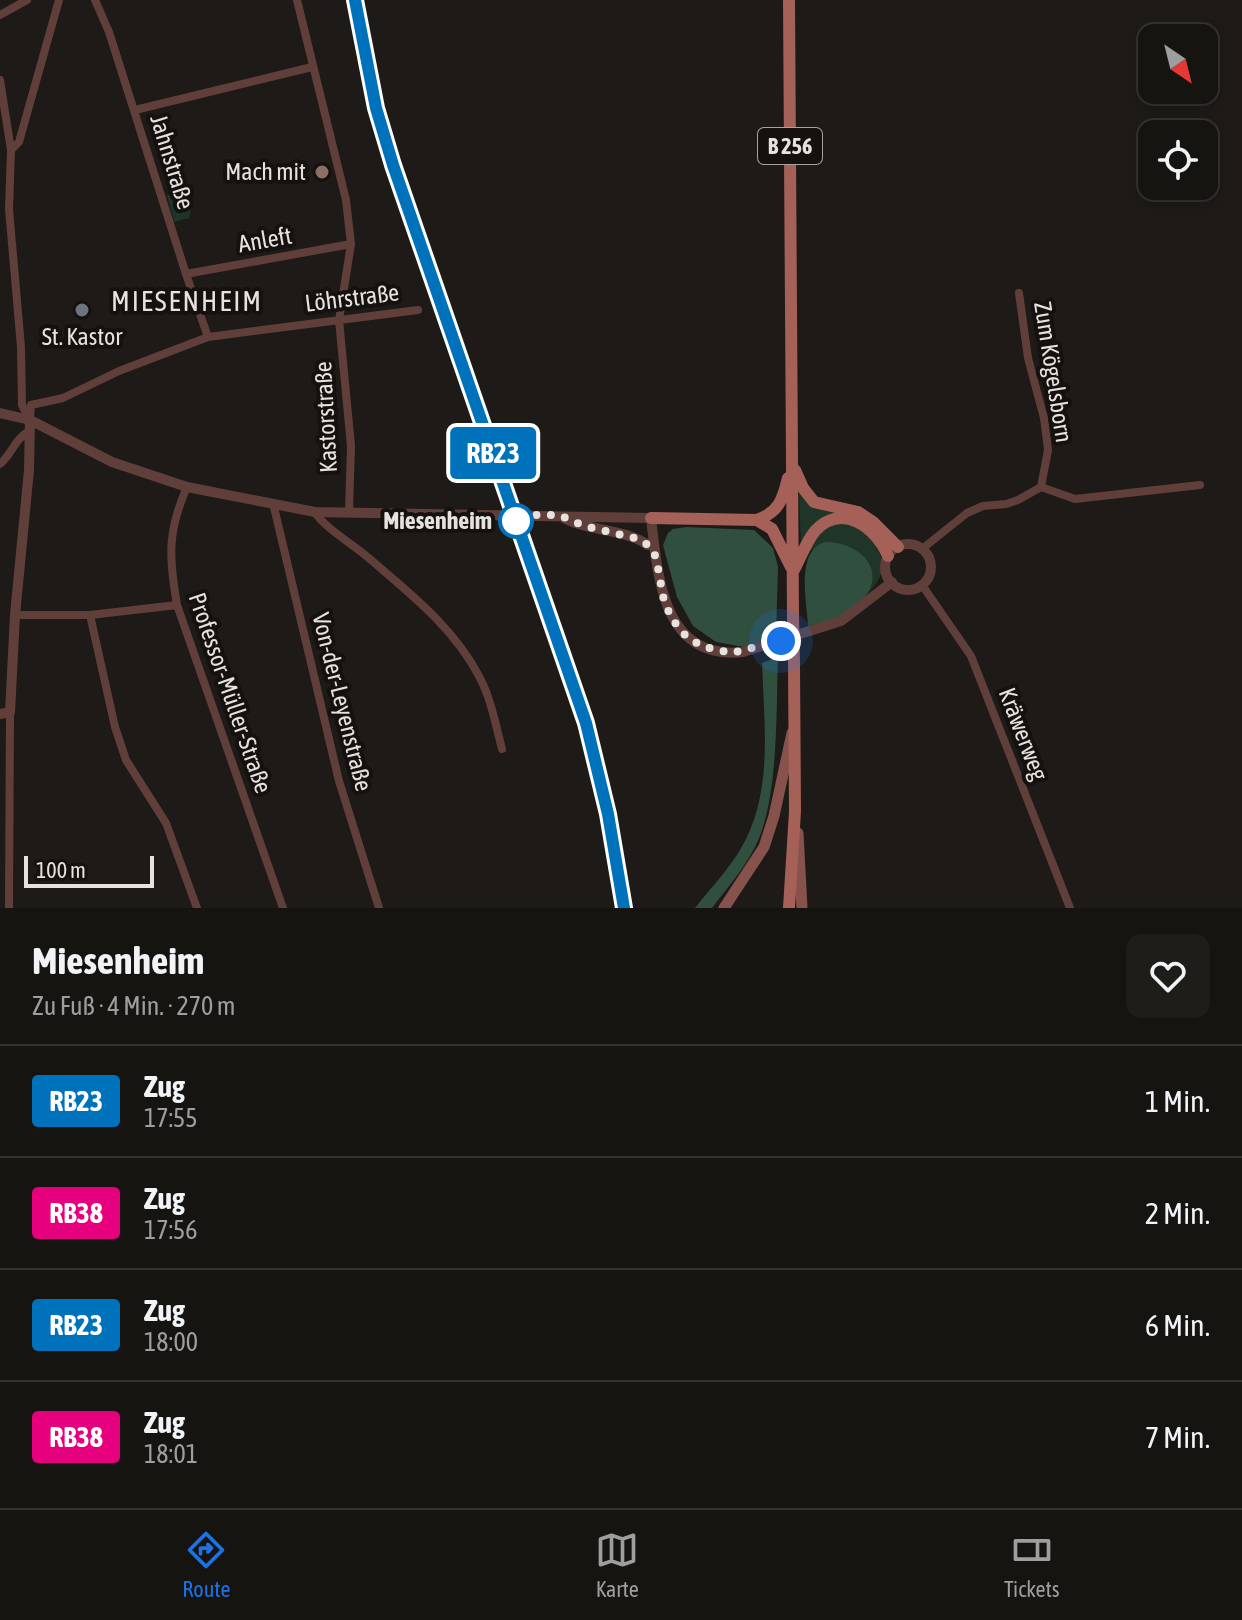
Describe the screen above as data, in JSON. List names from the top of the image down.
{
  "streets": {
    "main road": ["B 256"],
    "street": [
      "Jahnstraße",
      "Anleft",
      "Löhrstraße",
      "Zum Kögelsborn",
      "Kastorstraße",
      "Professor-Müller-Straße",
      "Von-der-Leyenstraße",
      "Kräwerweg"
    ]
  },
  "crossings": [
    ["Jahnstraße", "Anleft"],
    ["Jahnstraße", "Löhrstraße"],
    ["Anleft", "Kastorstraße"],
    ["Löhrstraße", "Kastorstraße"]
  ],
  "districts": ["MIESENHEIM"],
  "places": ["Mach mit", "St. Kastor", "Miesenheim"],
  "scale_bar": "100 m",
  "north": "bottom right",
  "page": {
    "on_map": "RB23",
    "scale": "100 m",
    "heading": ["Miesenheim", "Zu Fuß · 4 Min. · 270 m"],
    "list": [
      {
        "mark": "RB23",
        "name": "Zug",
        "note": "17:55",
        "value": "1 Min."
      },
      {
        "mark": "RB38",
        "name": "Zug",
        "note": "17:56",
        "value": "2 Min."
      },
      {
        "mark": "RB23",
        "name": "Zug",
        "note": "18:00",
        "value": "6 Min."
      },
      {
        "mark": "RB38",
        "name": "Zug",
        "note": "18:01",
        "value": "7 Min."
      }
    ],
    "tabs": ["Route", "Karte", "Tickets"]
  }
}
